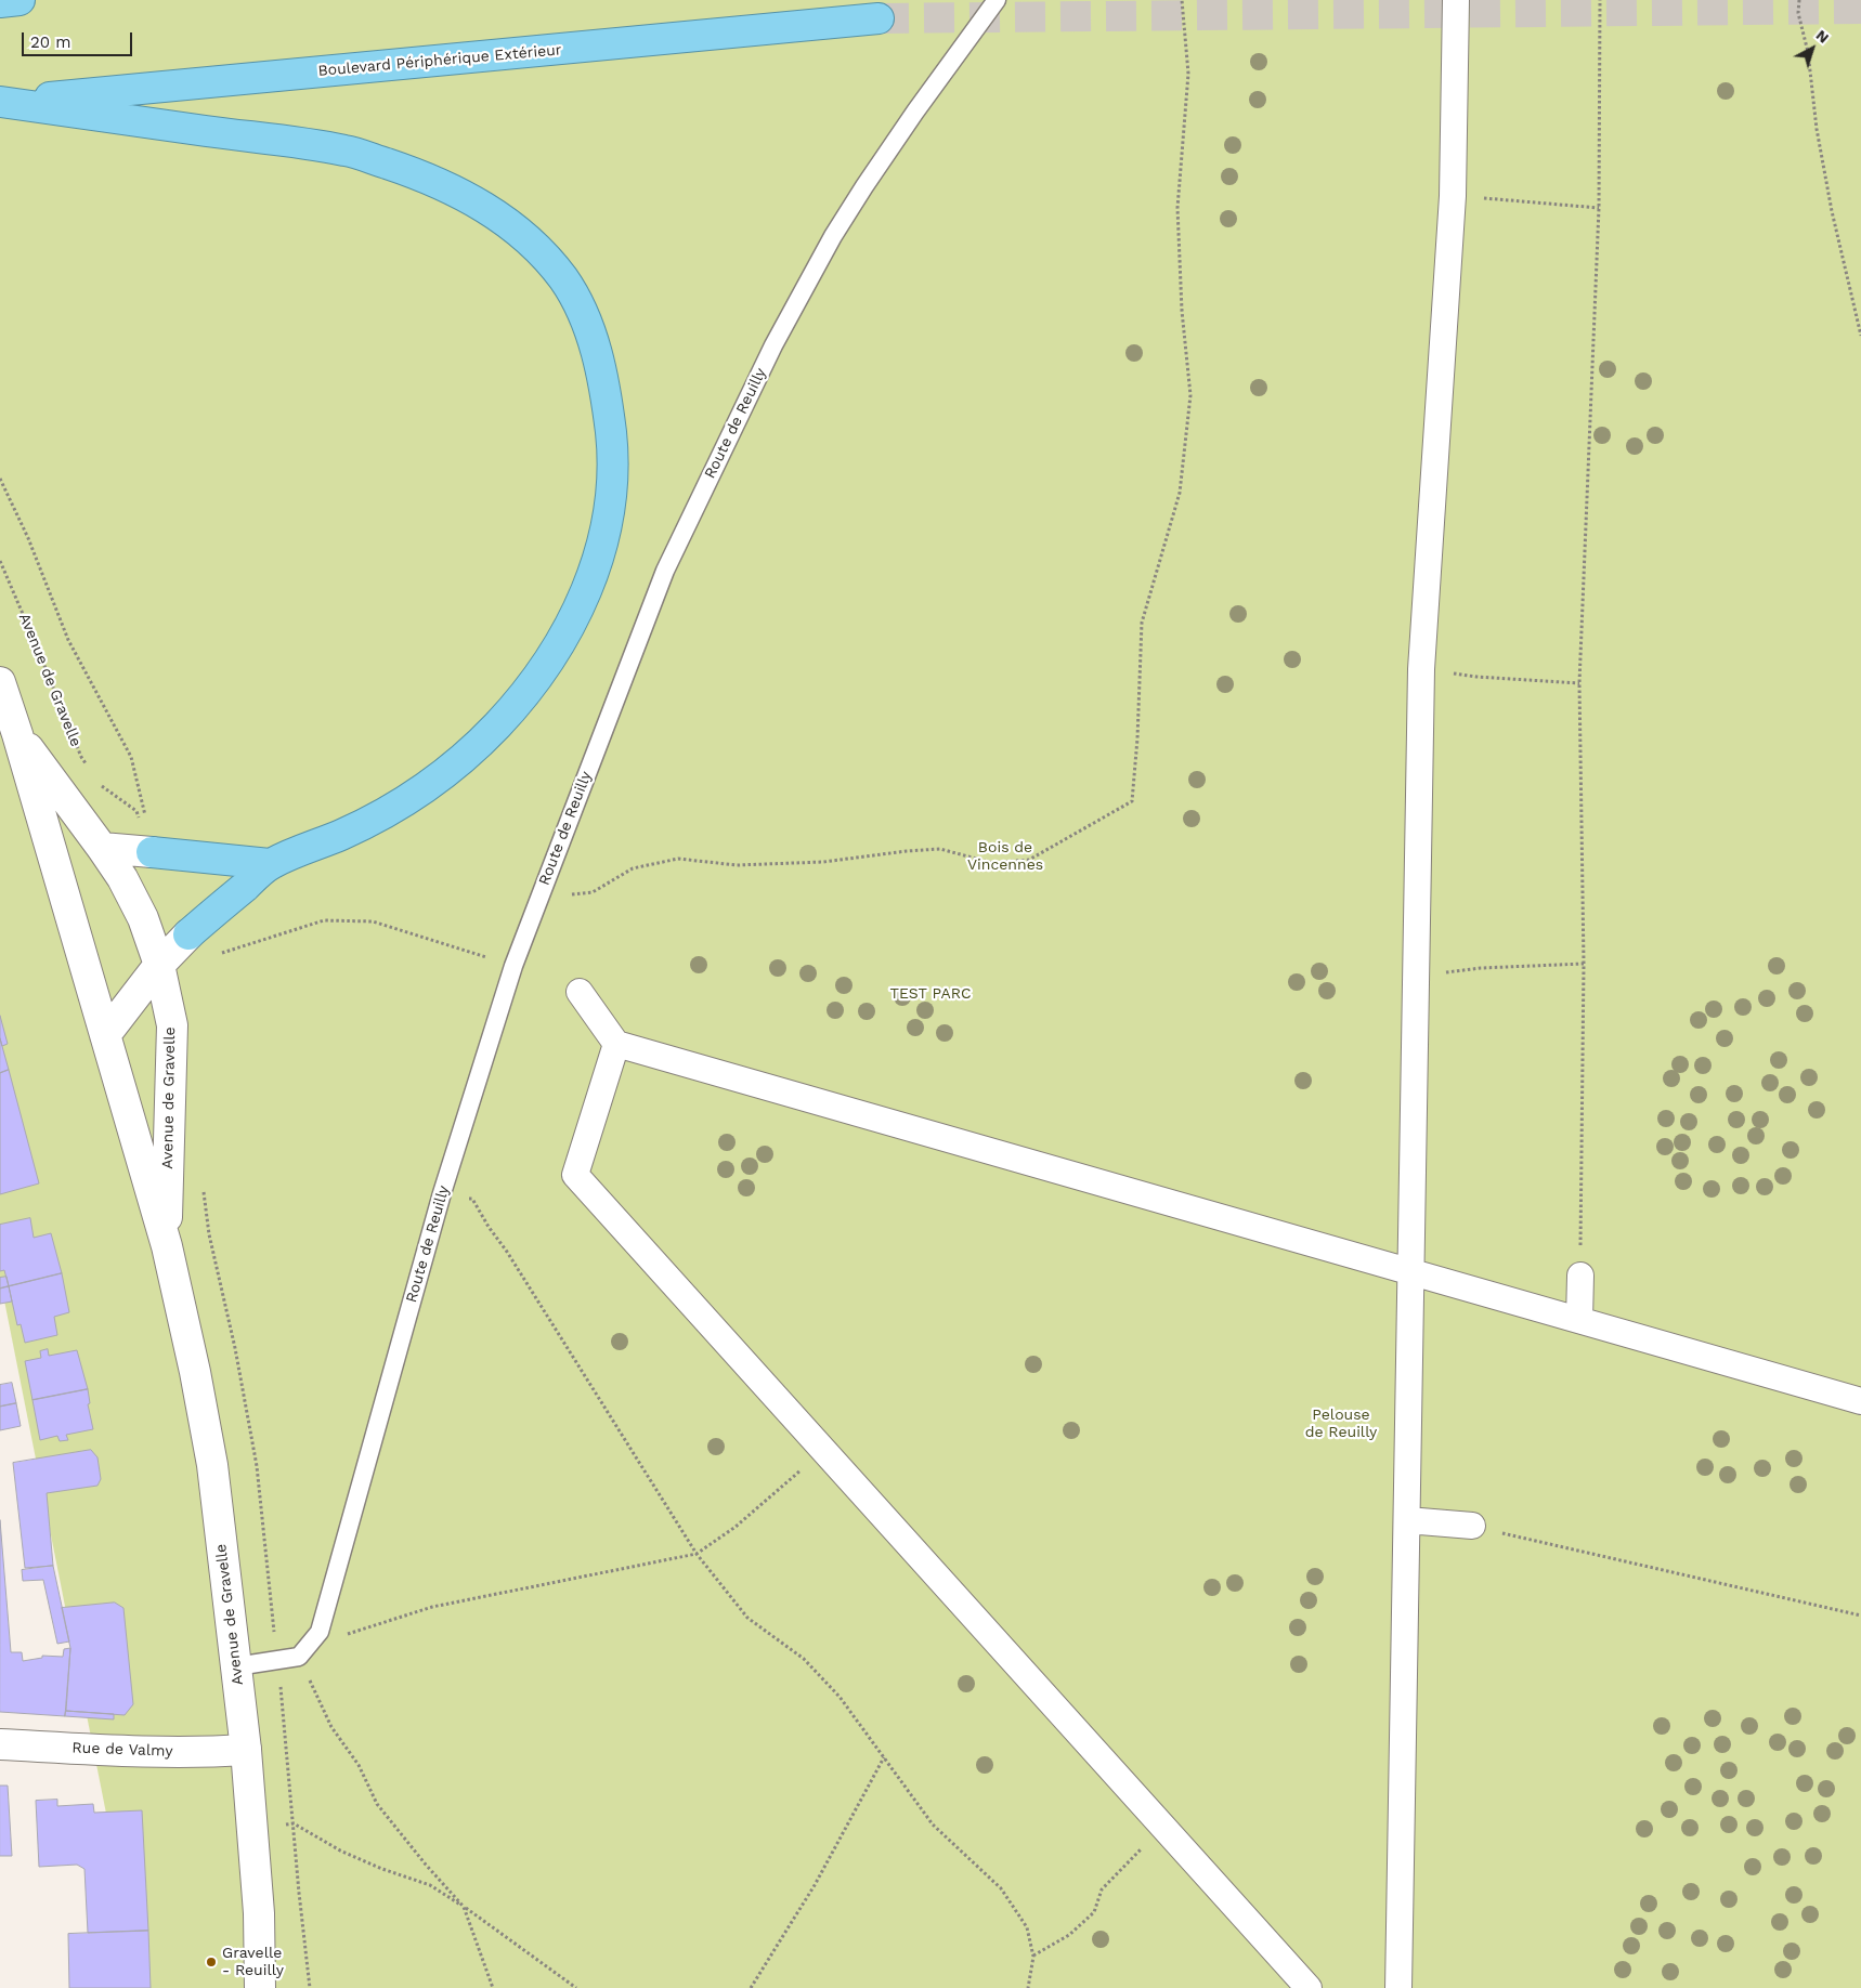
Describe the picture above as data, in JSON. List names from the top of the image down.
{
  "streets": {
    "highway": ["Boulevard Périphérique Extérieur"],
    "street": ["Avenue de Gravelle", "Rue de Valmy"],
    "lane": ["Route de Reuilly"]
  },
  "crossings": [
    ["Avenue de Gravelle", "Rue de Valmy"]
  ],
  "parks": ["Bois de Vincennes", "TEST PARC", "Pelouse de Reuilly"],
  "places": ["Gravelle - Reuilly"],
  "scale_bar": "20 m",
  "north": "top right"
}
